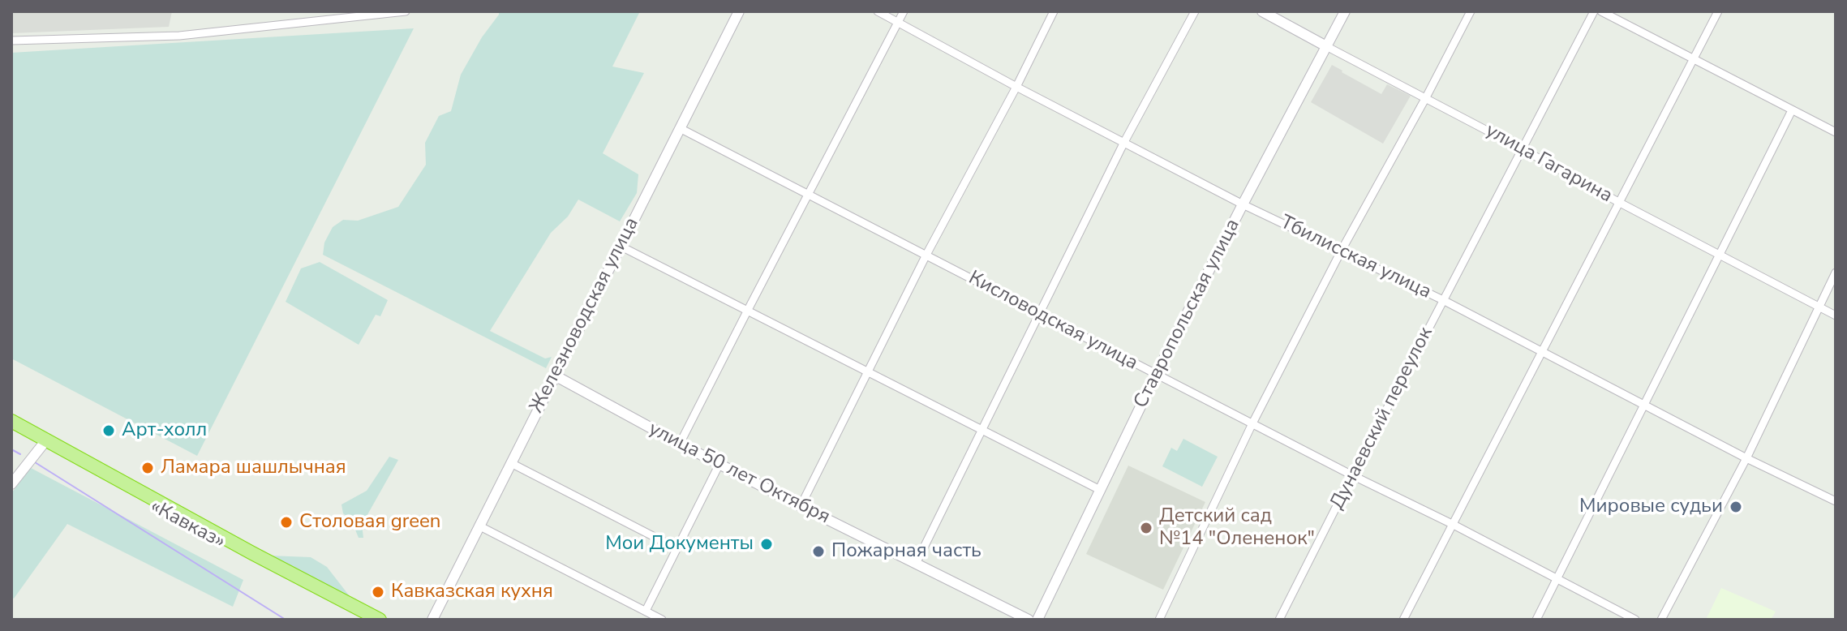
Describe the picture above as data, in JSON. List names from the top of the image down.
{
  "streets": {
    "highway": ["«Кавказ»"],
    "main road": [
      "улица Гагарина",
      "Ставропольская улица",
      "Железноводская улица",
      "улица 50 лет Октября"
    ],
    "street": ["Тбилисская улица", "Кисловодская улица", "Дунаевский переулок"]
  },
  "crossings": [
    ["улица Гагарина", "Ставропольская улица"],
    ["улица Гагарина", "Дунаевский переулок"],
    ["Тбилисская улица", "Ставропольская улица"],
    ["Тбилисская улица", "Дунаевский переулок"],
    ["Ставропольская улица", "Кисловодская улица"],
    ["Железноводская улица", "Кисловодская улица"],
    ["Железноводская улица", "улица 50 лет Октября"],
    ["Кисловодская улица", "Дунаевский переулок"]
  ],
  "places": [
    "Арт-холл",
    "Ламара шашлычная",
    "Мировые судьи",
    "Столовая green",
    "Детский сад №14 \"Олененок\"",
    "Мои Документы",
    "Пожарная часть",
    "Кавказская кухня"
  ]
}
